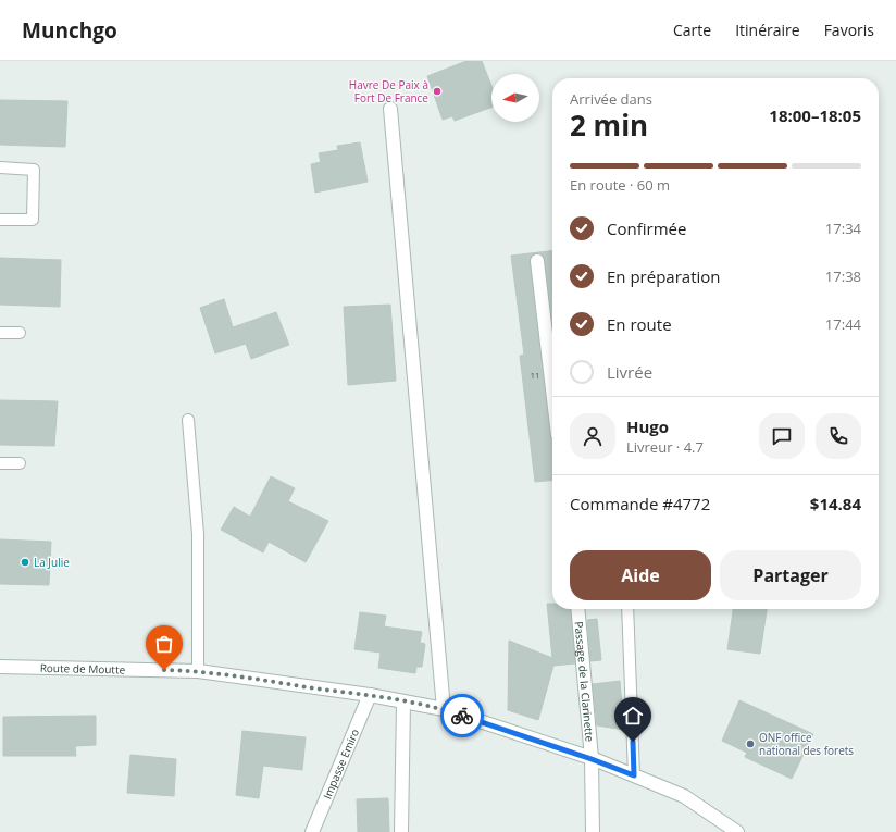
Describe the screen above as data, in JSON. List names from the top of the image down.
{
  "streets": {
    "street": ["Route de Moutte", "Passage de la Clarinette", "Impasse Emiro"]
  },
  "crossings": [
    ["Route de Moutte", "Passage de la Clarinette"],
    ["Route de Moutte", "Impasse Emiro"]
  ],
  "places": ["Havre De Paix à Fort De France", "La Julie", "ONF office national des forets"],
  "house_numbers": ["11"],
  "north": "left",
  "page": {
    "header": "Munchgo",
    "nav": ["Carte", "Itinéraire", "Favoris"],
    "heading": ["2 min", "Arrivée dans", "18:00–18:05"],
    "panel": [
      "Hugo",
      "Livreur · 4.7",
      "Commande #4772",
      "$14.84"
    ],
    "bar": "En route · 60 m",
    "list": [
      ["Confirmée", "17:34"],
      ["En préparation", "17:38"],
      ["En route", "17:44"],
      "Livrée"
    ],
    "buttons": ["Aide", "Partager"]
  }
}
